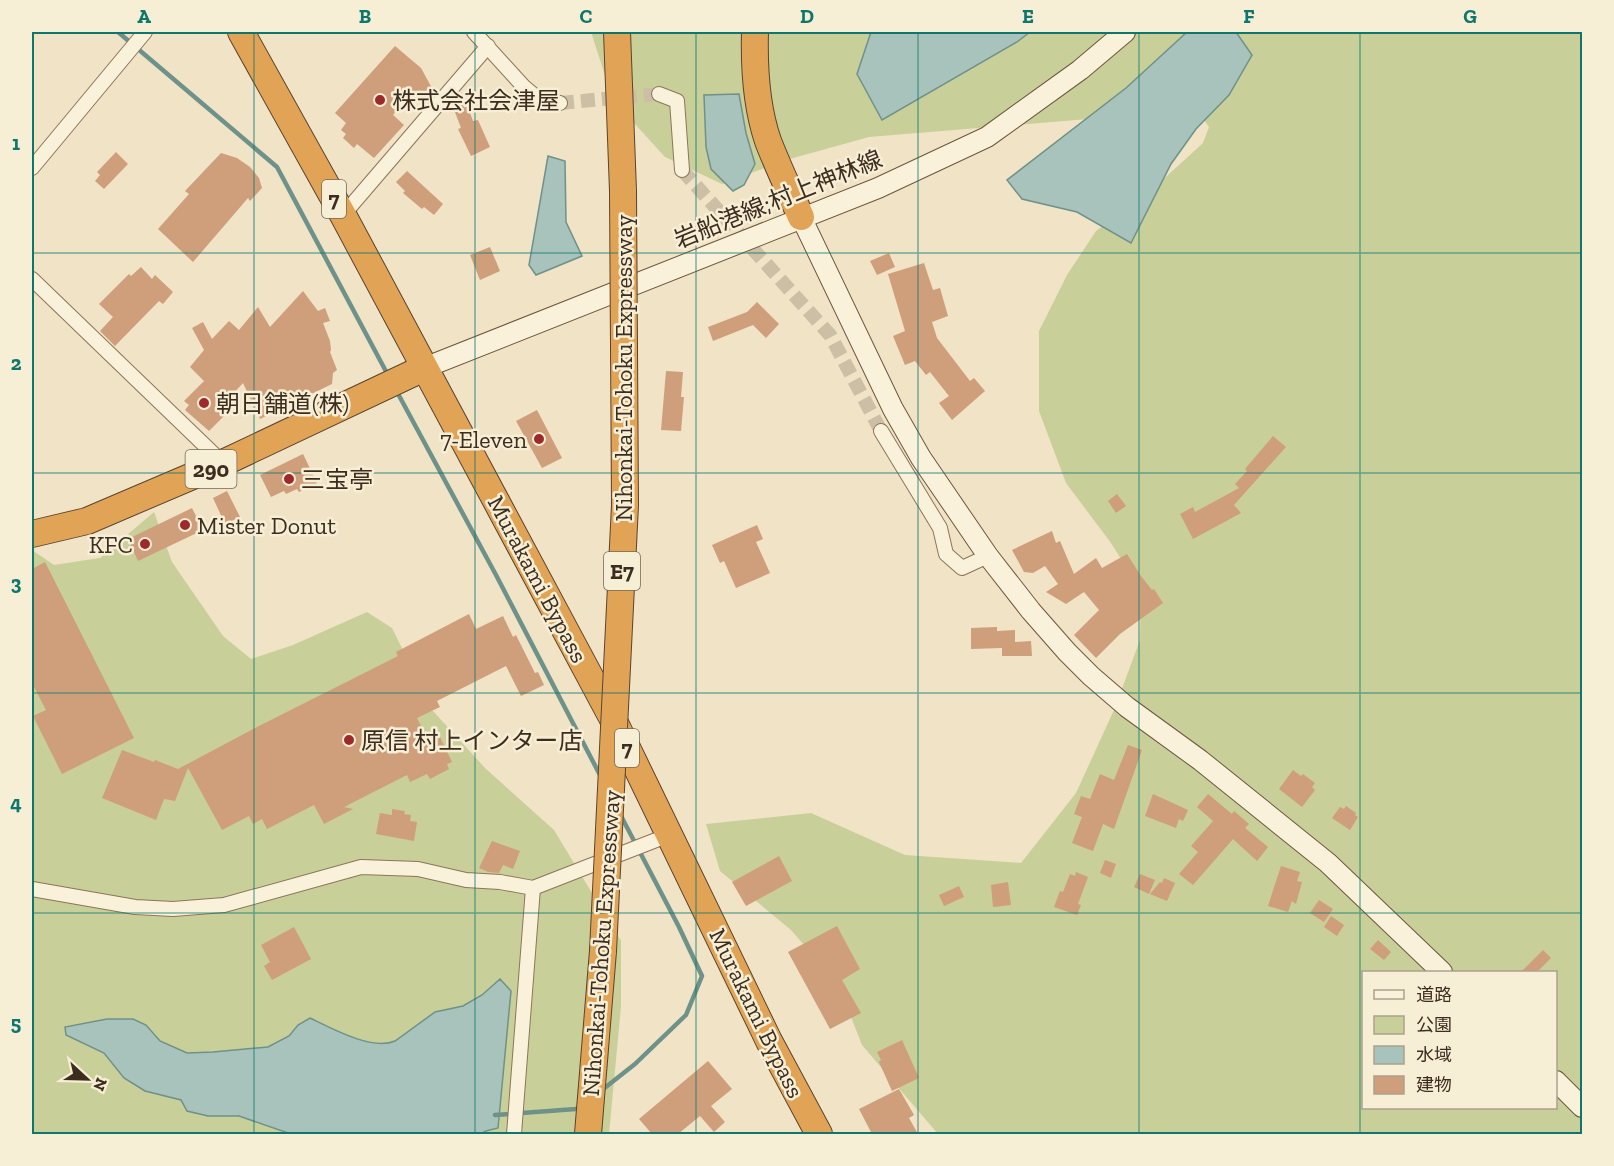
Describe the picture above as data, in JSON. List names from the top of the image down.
{
  "streets": {
    "highway": [
      "7",
      "Nihonkai-Tohoku Expressway",
      "290",
      "E7",
      "Murakami Bypass"
    ],
    "street": ["岩船港線;村上神林線"]
  },
  "crossings": [
    ["岩船港線;村上神林線", "290"],
    ["岩船港線;村上神林線", "Murakami Bypass"],
    ["290", "Murakami Bypass"]
  ],
  "places": [
    "株式会社会津屋",
    "朝日舗道(株)",
    "7-Eleven",
    "三宝亭",
    "Mister Donut",
    "KFC",
    "原信 村上インター店"
  ],
  "legend": [
    "道路",
    "公園",
    "水域",
    "建物"
  ],
  "north": "right",
  "grid": {
    "columns": [
      "A",
      "B",
      "C",
      "D",
      "E",
      "F",
      "G"
    ],
    "rows": [
      "1",
      "2",
      "3",
      "4",
      "5"
    ]
  }
}
